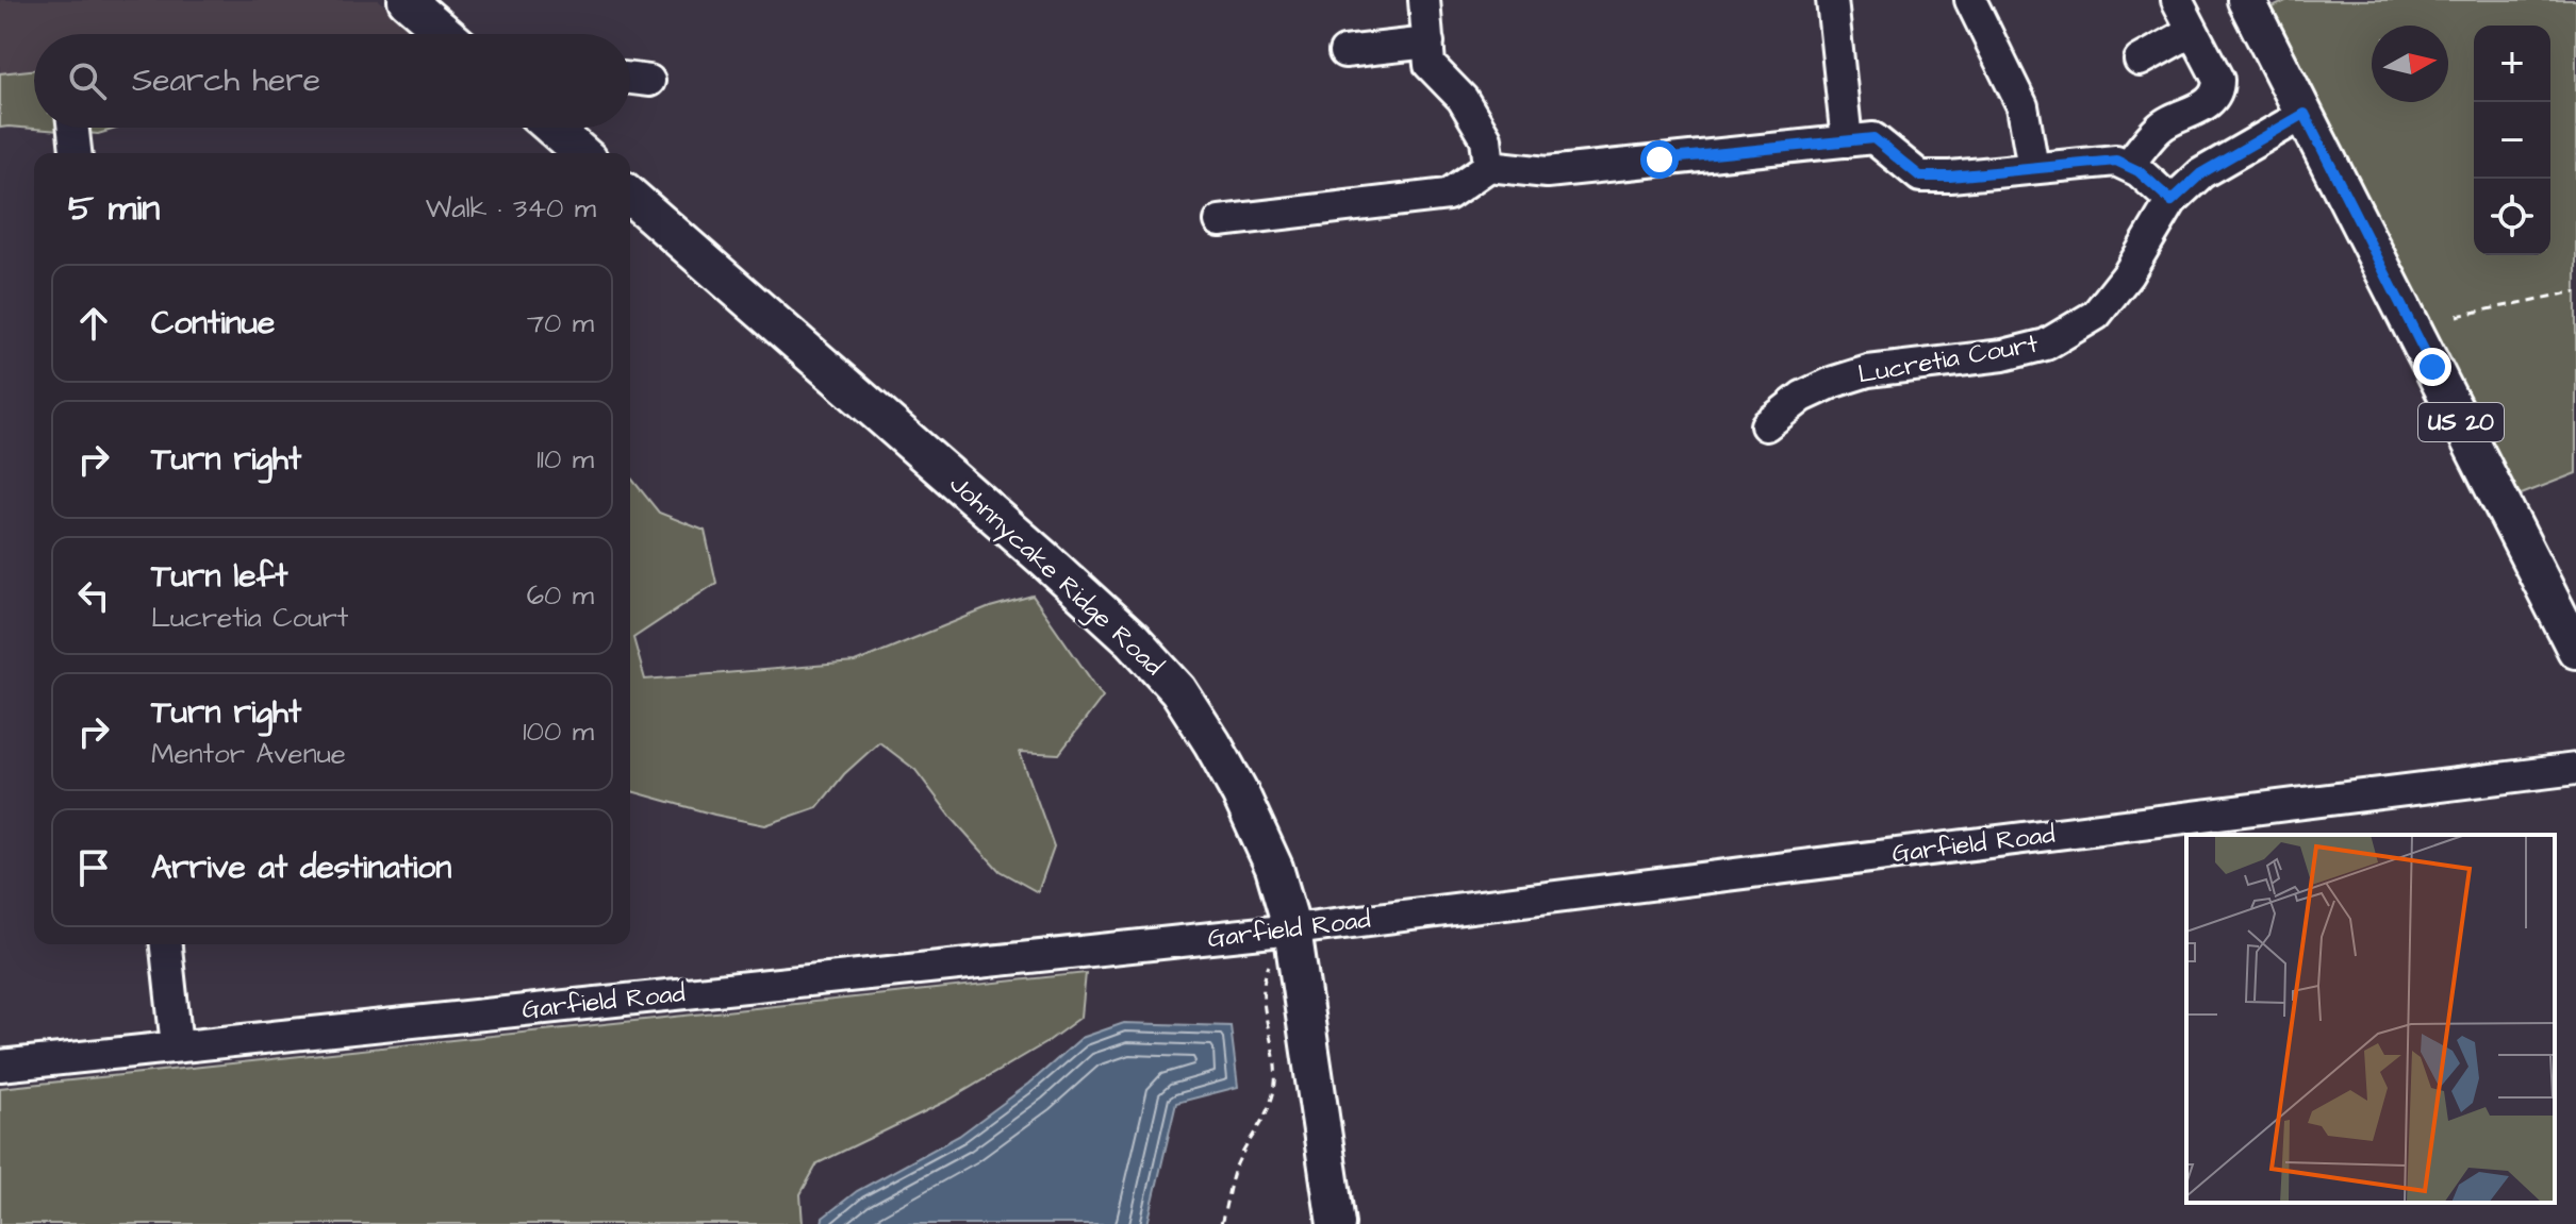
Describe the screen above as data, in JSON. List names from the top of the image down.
{
  "streets": {
    "main road": ["US 20", "Johnnycake Ridge Road"],
    "street": ["Lucretia Court", "Garfield Road"]
  },
  "crossings": [
    ["Lucretia Court", "US 20"],
    ["Johnnycake Ridge Road", "Garfield Road"]
  ],
  "north": "right",
  "page": {
    "map_buttons": ["+", "−"],
    "search": "Search here",
    "heading": ["5 min", "Walk · 340 m"],
    "list": [
      ["Continue", "70 m"],
      ["Turn right", "110 m"],
      ["Turn left", "Lucretia Court", "60 m"],
      ["Turn right", "Mentor Avenue", "100 m"],
      "Arrive at destination"
    ]
  }
}
